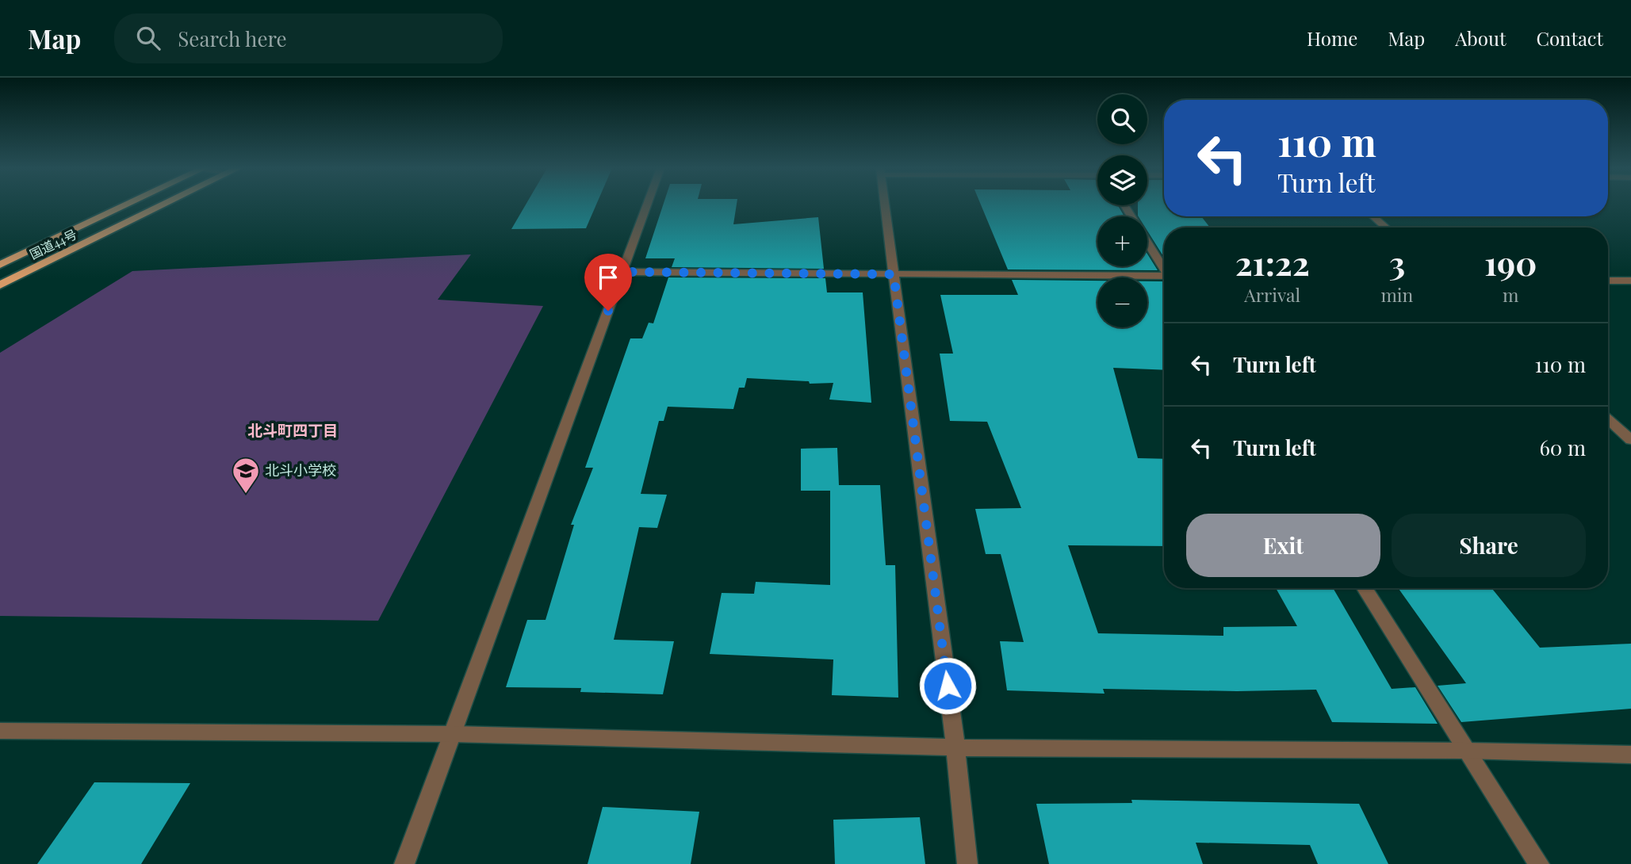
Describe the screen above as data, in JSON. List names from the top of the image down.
{
  "streets": {
    "highway": ["国道44号"]
  },
  "districts": ["北斗町四丁目"],
  "places": {
    "school or university": ["北斗小学校"]
  },
  "page": {
    "header": "Map",
    "search": "Search here",
    "nav": [
      "Home",
      "Map",
      "About",
      "Contact"
    ],
    "map_buttons": ["+", "−"],
    "turn": ["110 m", "Turn left"],
    "eta": [
      "21:22",
      "Arrival",
      "3",
      "min",
      "190",
      "m"
    ],
    "list": [
      {
        "name": "Turn left",
        "value": "110 m"
      },
      {
        "name": "Turn left",
        "value": "60 m"
      }
    ],
    "buttons": ["Exit", "Share"]
  }
}
